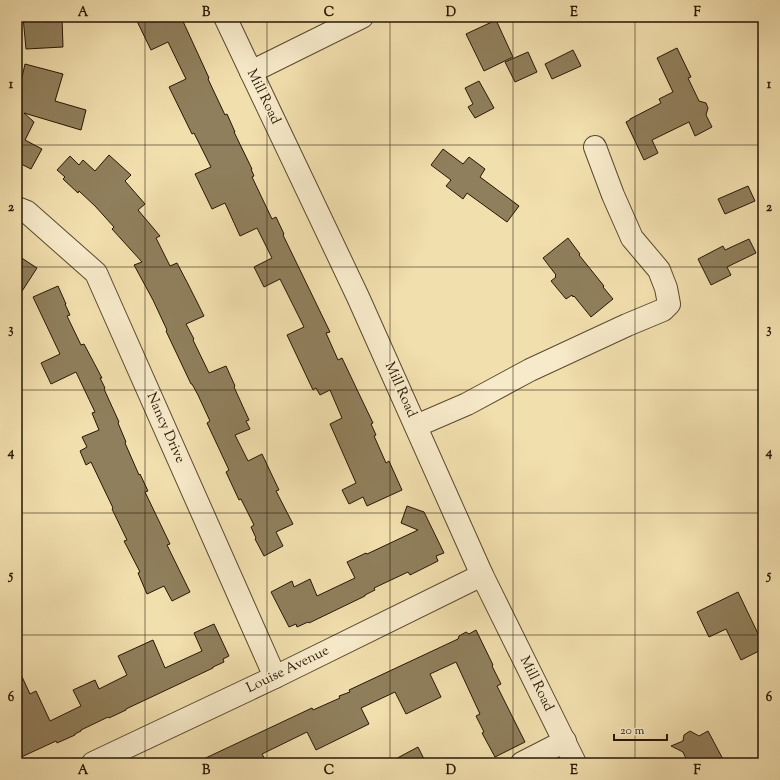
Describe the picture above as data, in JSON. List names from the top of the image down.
{
  "streets": {
    "street": ["Mill Road", "Nancy Drive", "Louise Avenue"]
  },
  "crossings": [
    ["Mill Road", "Louise Avenue"],
    ["Nancy Drive", "Louise Avenue"]
  ],
  "scale_bar": "20 m",
  "grid": {
    "columns": [
      "A",
      "B",
      "C",
      "D",
      "E",
      "F"
    ],
    "rows": [
      "1",
      "2",
      "3",
      "4",
      "5",
      "6"
    ]
  }
}
